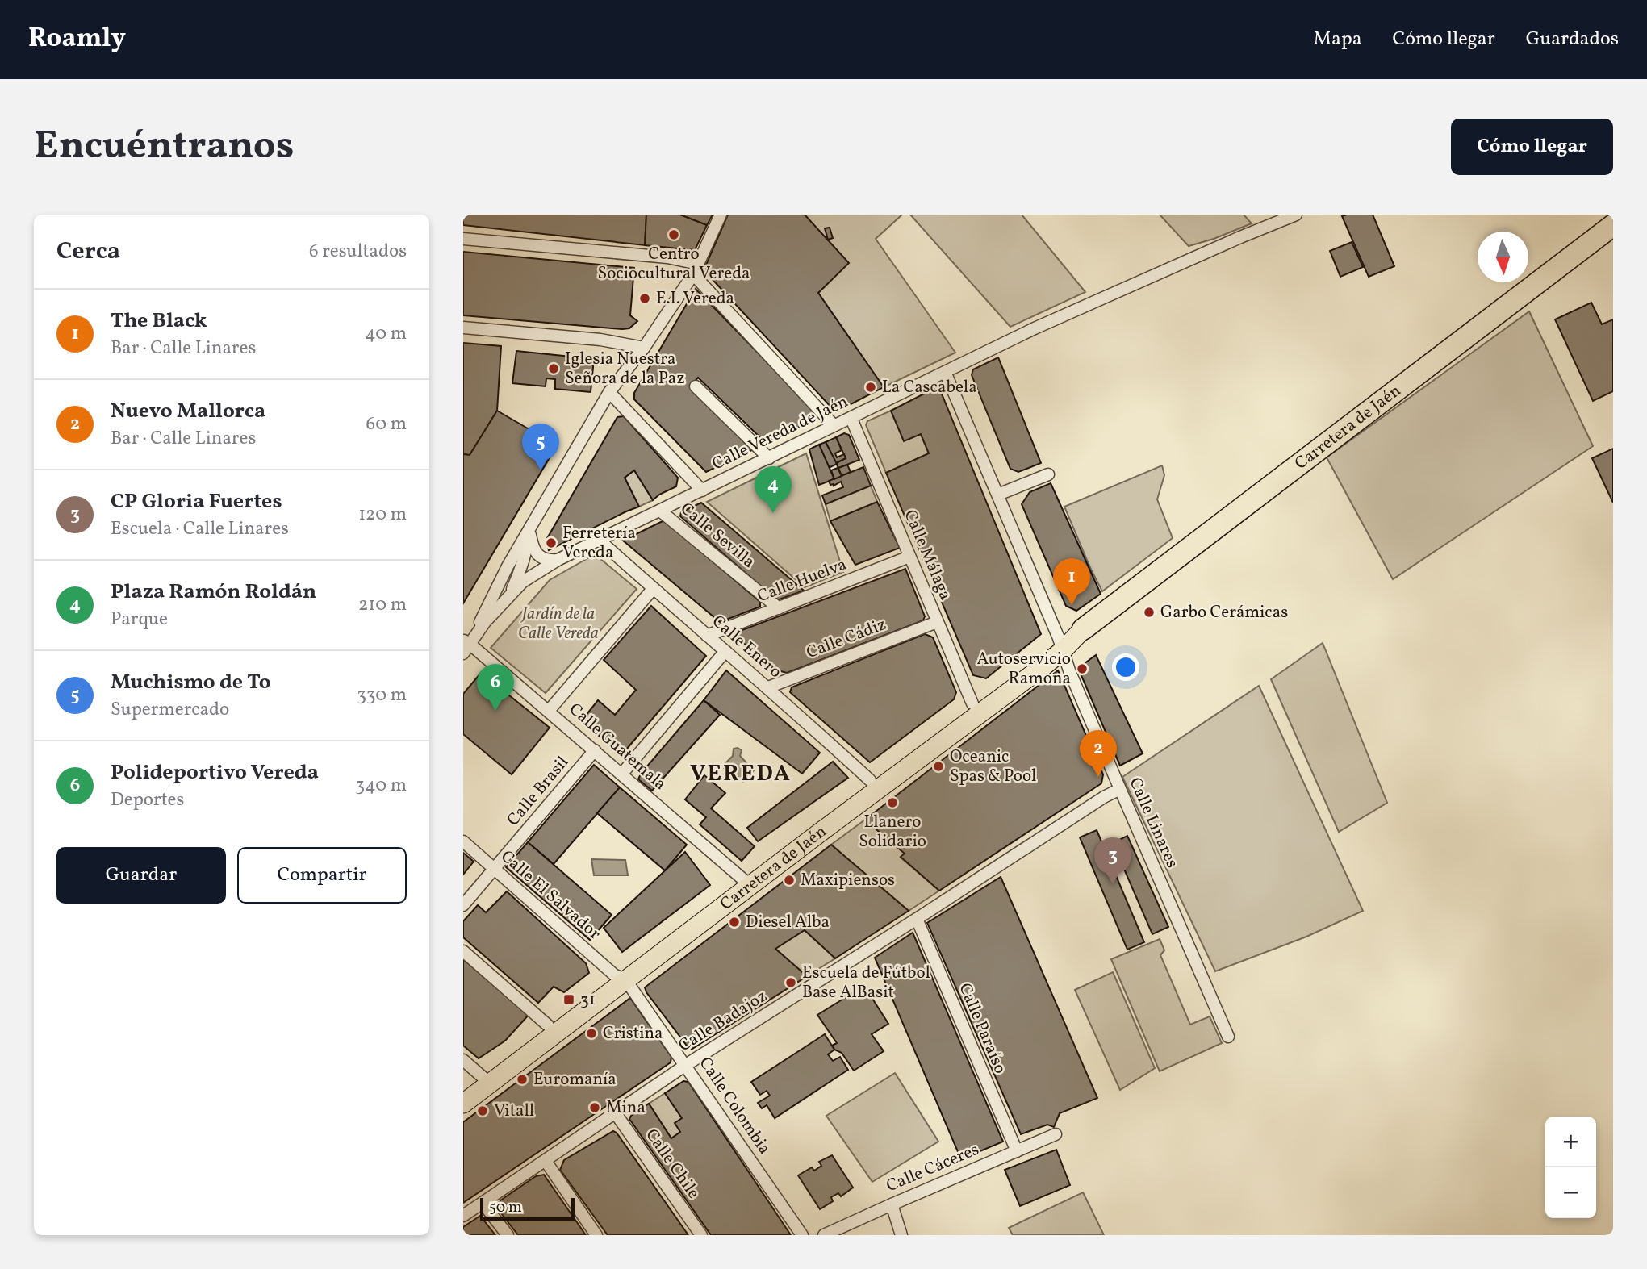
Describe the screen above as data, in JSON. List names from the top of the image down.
{
  "streets": {
    "highway": ["Carretera de Jaén"],
    "street": [
      "Calle Vereda de Jaén",
      "Calle Sevilla",
      "Calle Málaga",
      "Calle Huelva",
      "Calle Cádiz",
      "Calle Enero",
      "Calle Guatemala",
      "Calle Brasil",
      "Calle Linares",
      "Calle El Salvador",
      "Calle Badajoz",
      "Calle Paraíso",
      "Calle Colombia",
      "Calle Chile",
      "Calle Cáceres"
    ]
  },
  "crossings": [
    ["Carretera de Jaén", "Calle Málaga"],
    ["Carretera de Jaén", "Calle Enero"],
    ["Carretera de Jaén", "Calle Guatemala"],
    ["Carretera de Jaén", "Calle Linares"],
    ["Carretera de Jaén", "Calle El Salvador"],
    ["Carretera de Jaén", "Calle Colombia"],
    ["Calle Vereda de Jaén", "Calle Sevilla"],
    ["Calle Vereda de Jaén", "Calle Málaga"],
    ["Calle Vereda de Jaén", "Calle Enero"],
    ["Calle Vereda de Jaén", "Calle Guatemala"],
    ["Calle Vereda de Jaén", "Calle Linares"],
    ["Calle Sevilla", "Calle Huelva"],
    ["Calle Málaga", "Calle Huelva"],
    ["Calle Málaga", "Calle Cádiz"],
    ["Calle Huelva", "Calle Enero"],
    ["Calle Cádiz", "Calle Enero"],
    ["Calle Guatemala", "Calle Brasil"],
    ["Calle Brasil", "Calle El Salvador"],
    ["Calle Linares", "Calle Badajoz"],
    ["Calle El Salvador", "Calle Colombia"],
    ["Calle Badajoz", "Calle Paraíso"],
    ["Calle Badajoz", "Calle Colombia"],
    ["Calle Badajoz", "Calle Chile"],
    ["Calle Paraíso", "Calle Cáceres"]
  ],
  "districts": ["VEREDA"],
  "parks": ["Jardín de la Calle Vereda"],
  "places": {
    "other": [
      "Centro Sociocultural Vereda",
      "E.I. Vereda",
      "Iglesia Nuestra Señora de la Paz",
      "La Cascabela",
      "Ferretería Vereda",
      "Garbo Cerámicas",
      "Autoservicio Ramona",
      "Oceanic Spas & Pool",
      "Llanero Solidario",
      "Maxipiensos",
      "Diesel Alba",
      "Escuela de Fútbol Base AlBasit",
      "Cristina",
      "Euromanía",
      "Mina",
      "Vitall"
    ],
    "transit": ["31"]
  },
  "scale_bar": "50 m",
  "north": "bottom",
  "page": {
    "header": "Roamly",
    "nav": ["Mapa", "Cómo llegar", "Guardados"],
    "buttons": [
      "Cómo llegar",
      ["Guardar", "Compartir"]
    ],
    "title": "Encuéntranos",
    "heading": ["Cerca", "6 resultados"],
    "list": [
      {
        "mark": "1",
        "name": "The Black",
        "note": "Bar · Calle Linares",
        "value": "40 m"
      },
      {
        "mark": "2",
        "name": "Nuevo Mallorca",
        "note": "Bar · Calle Linares",
        "value": "60 m"
      },
      {
        "mark": "3",
        "name": "CP Gloria Fuertes",
        "note": "Escuela · Calle Linares",
        "value": "120 m"
      },
      {
        "mark": "4",
        "name": "Plaza Ramón Roldán",
        "note": "Parque",
        "value": "210 m"
      },
      {
        "mark": "5",
        "name": "Muchismo de To",
        "note": "Supermercado",
        "value": "330 m"
      },
      {
        "mark": "6",
        "name": "Polideportivo Vereda",
        "note": "Deportes",
        "value": "340 m"
      }
    ],
    "pins": [
      "5",
      "4",
      "1",
      "6",
      "2",
      "3"
    ],
    "map_buttons": ["+", "−"],
    "scale": "50 m"
  }
}
